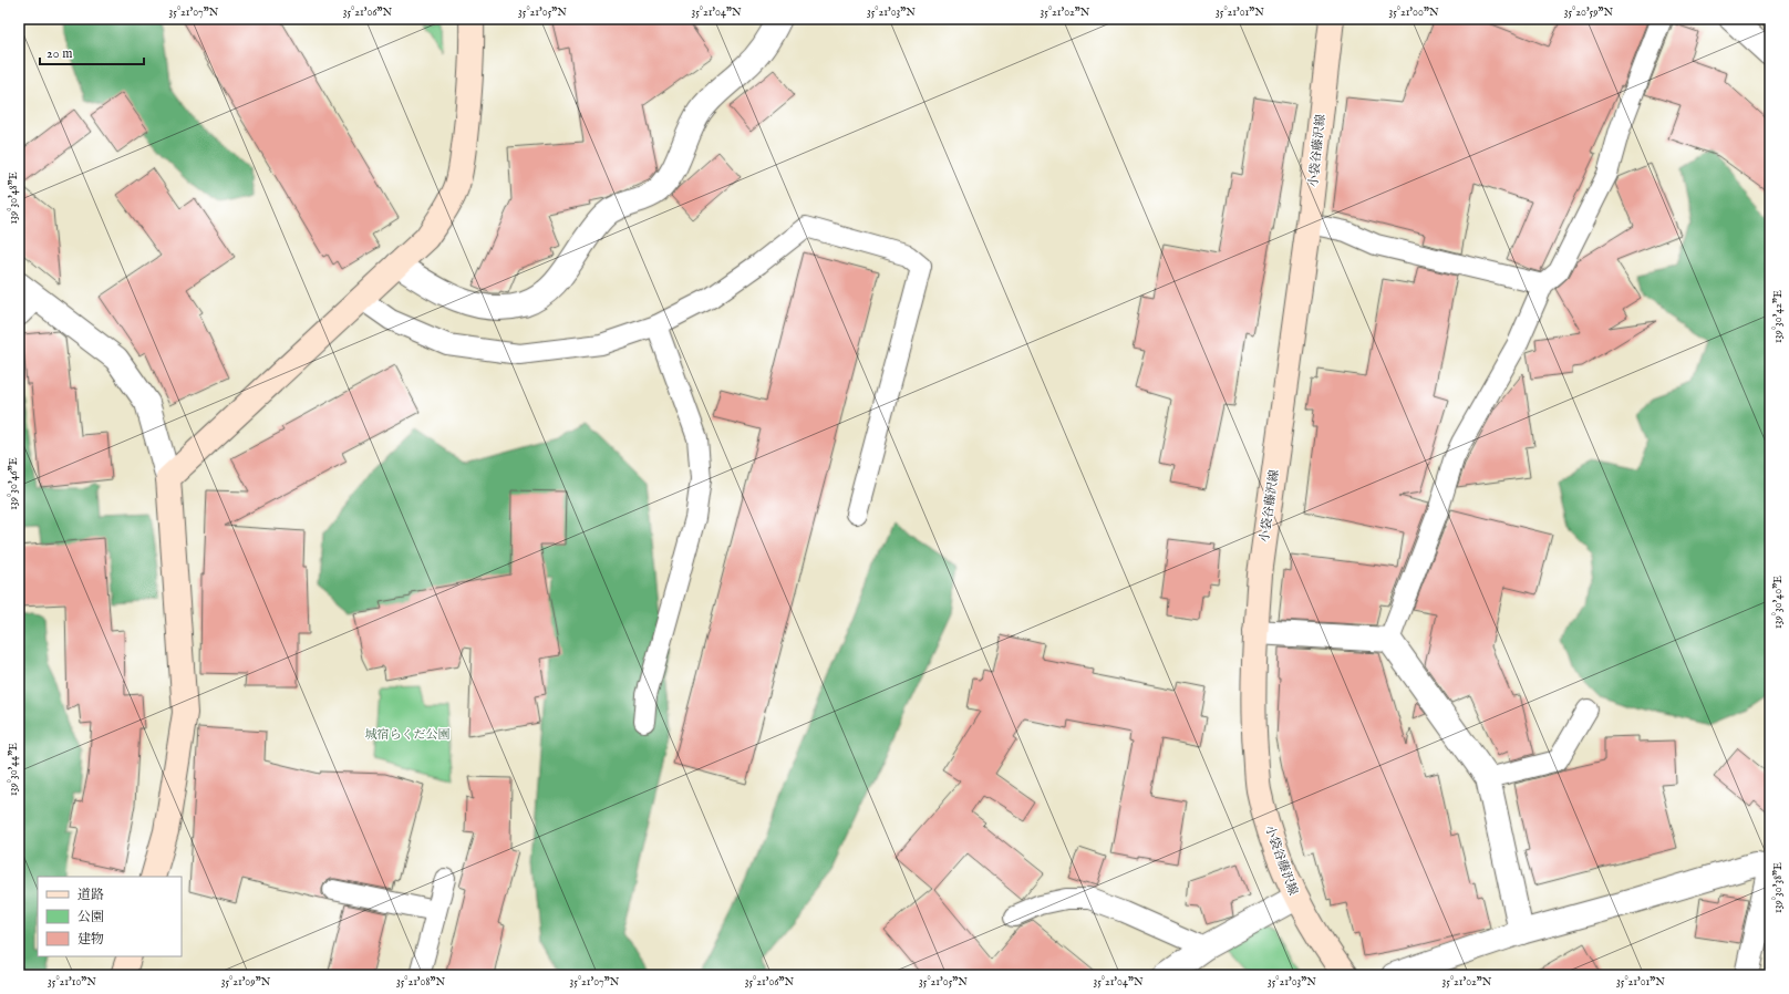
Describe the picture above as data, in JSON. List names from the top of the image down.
{
  "streets": {
    "street": ["小袋谷藤沢線"]
  },
  "parks": ["城宿らくだ公園"],
  "legend": ["道路", "公園", "建物"],
  "scale_bar": "20 m",
  "coordinates": [
    "35°21'07\"N",
    "35°21'06\"N",
    "35°21'05\"N",
    "35°21'04\"N",
    "35°21'03\"N",
    "35°21'02\"N",
    "35°21'01\"N",
    "35°21'00\"N",
    "35°20'59\"N",
    "139°30'48\"E",
    "139°30'42\"E",
    "139°30'46\"E",
    "139°30'40\"E",
    "139°30'44\"E",
    "139°30'38\"E",
    "35°21'10\"N",
    "35°21'09\"N",
    "35°21'08\"N"
  ]
}
